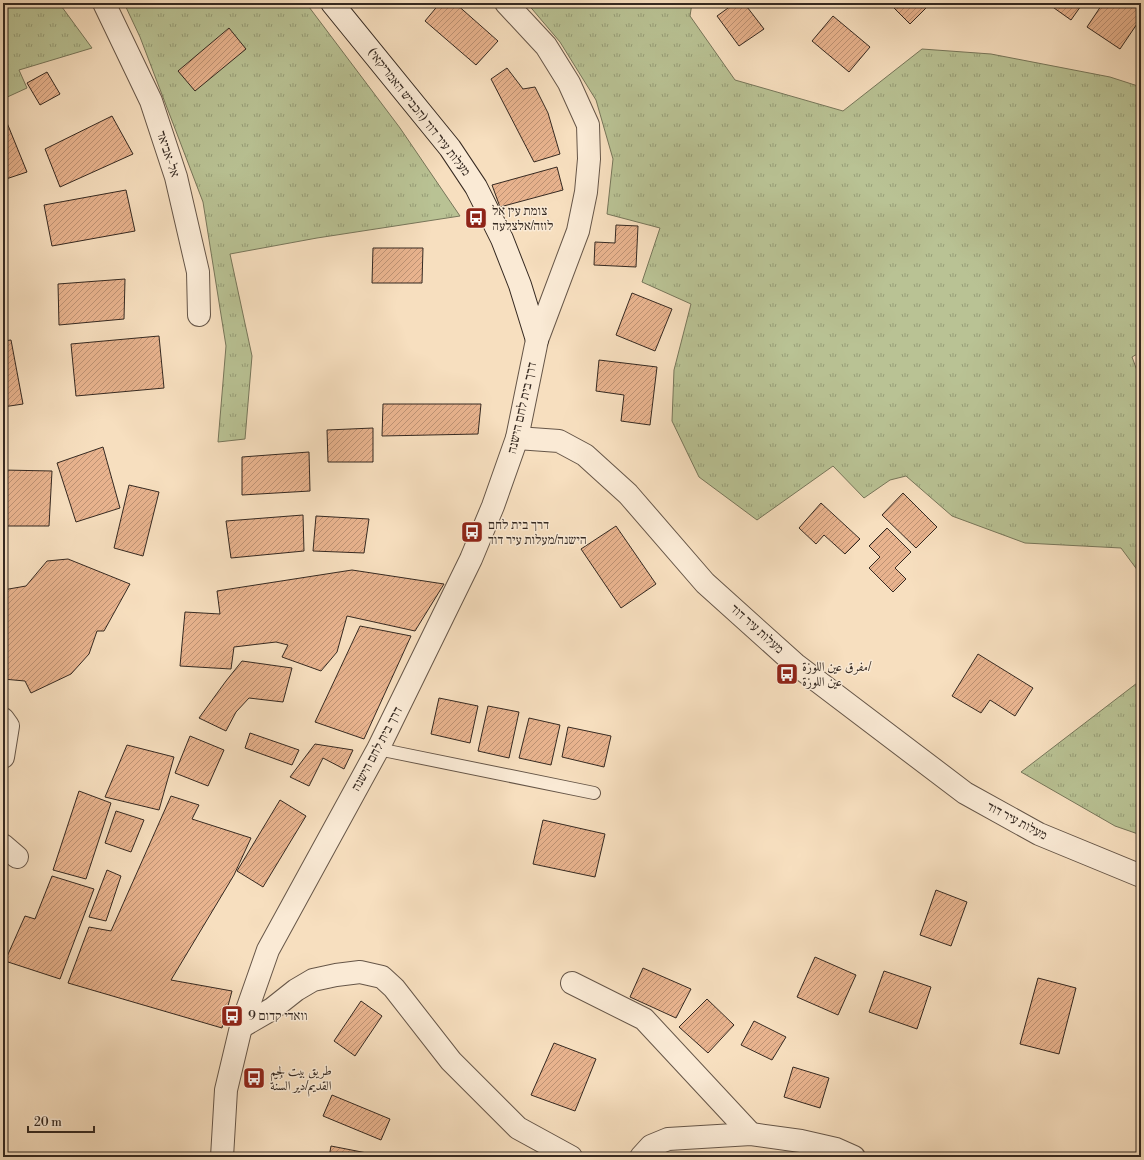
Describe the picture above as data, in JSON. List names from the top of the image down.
{
  "streets": {
    "street": [
      "מעלות עיר דוד (הכביש האמריקאי)",
      "אל-אביאד",
      "דרך בית לחם הישנה",
      "מעלות עיר דוד"
    ]
  },
  "crossings": [
    ["מעלות עיר דוד (הכביש האמריקאי)", "דרך בית לחם הישנה"],
    ["דרך בית לחם הישנה", "מעלות עיר דוד"]
  ],
  "places": {
    "bus stop": [
      "צומת עין אל לוזה/אלצלעה",
      "דרך בית לחם הישנה/מעלות עיר דוד",
      "مفرق عين اللوزة/ عين اللوزة",
      "וואדי קדום 9",
      "طريق بيت لحم القديم/دير السُنّة"
    ]
  },
  "scale_bar": "20 m"
}
